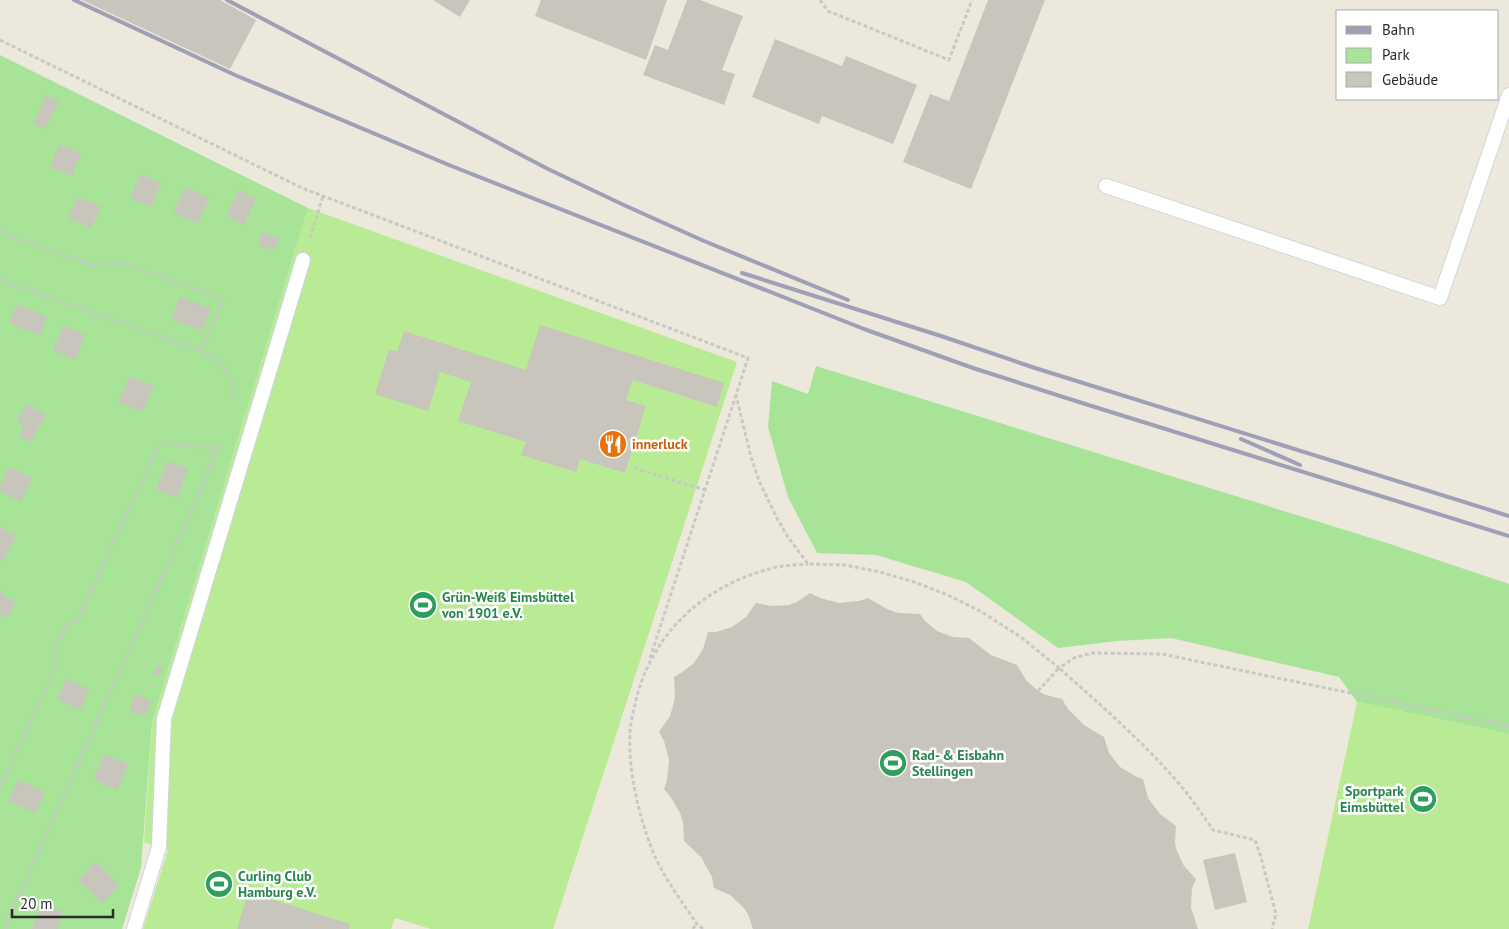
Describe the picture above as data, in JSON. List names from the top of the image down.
{
  "places": {
    "restaurant": ["innerluck"],
    "sports": [
      "Grün-Weiß Eimsbüttel von 1901 e.V.",
      "Rad- & Eisbahn Stellingen",
      "Sportpark Eimsbüttel",
      "Curling Club Hamburg e.V."
    ]
  },
  "legend": ["Bahn", "Park", "Gebäude"],
  "scale_bar": "20 m"
}
